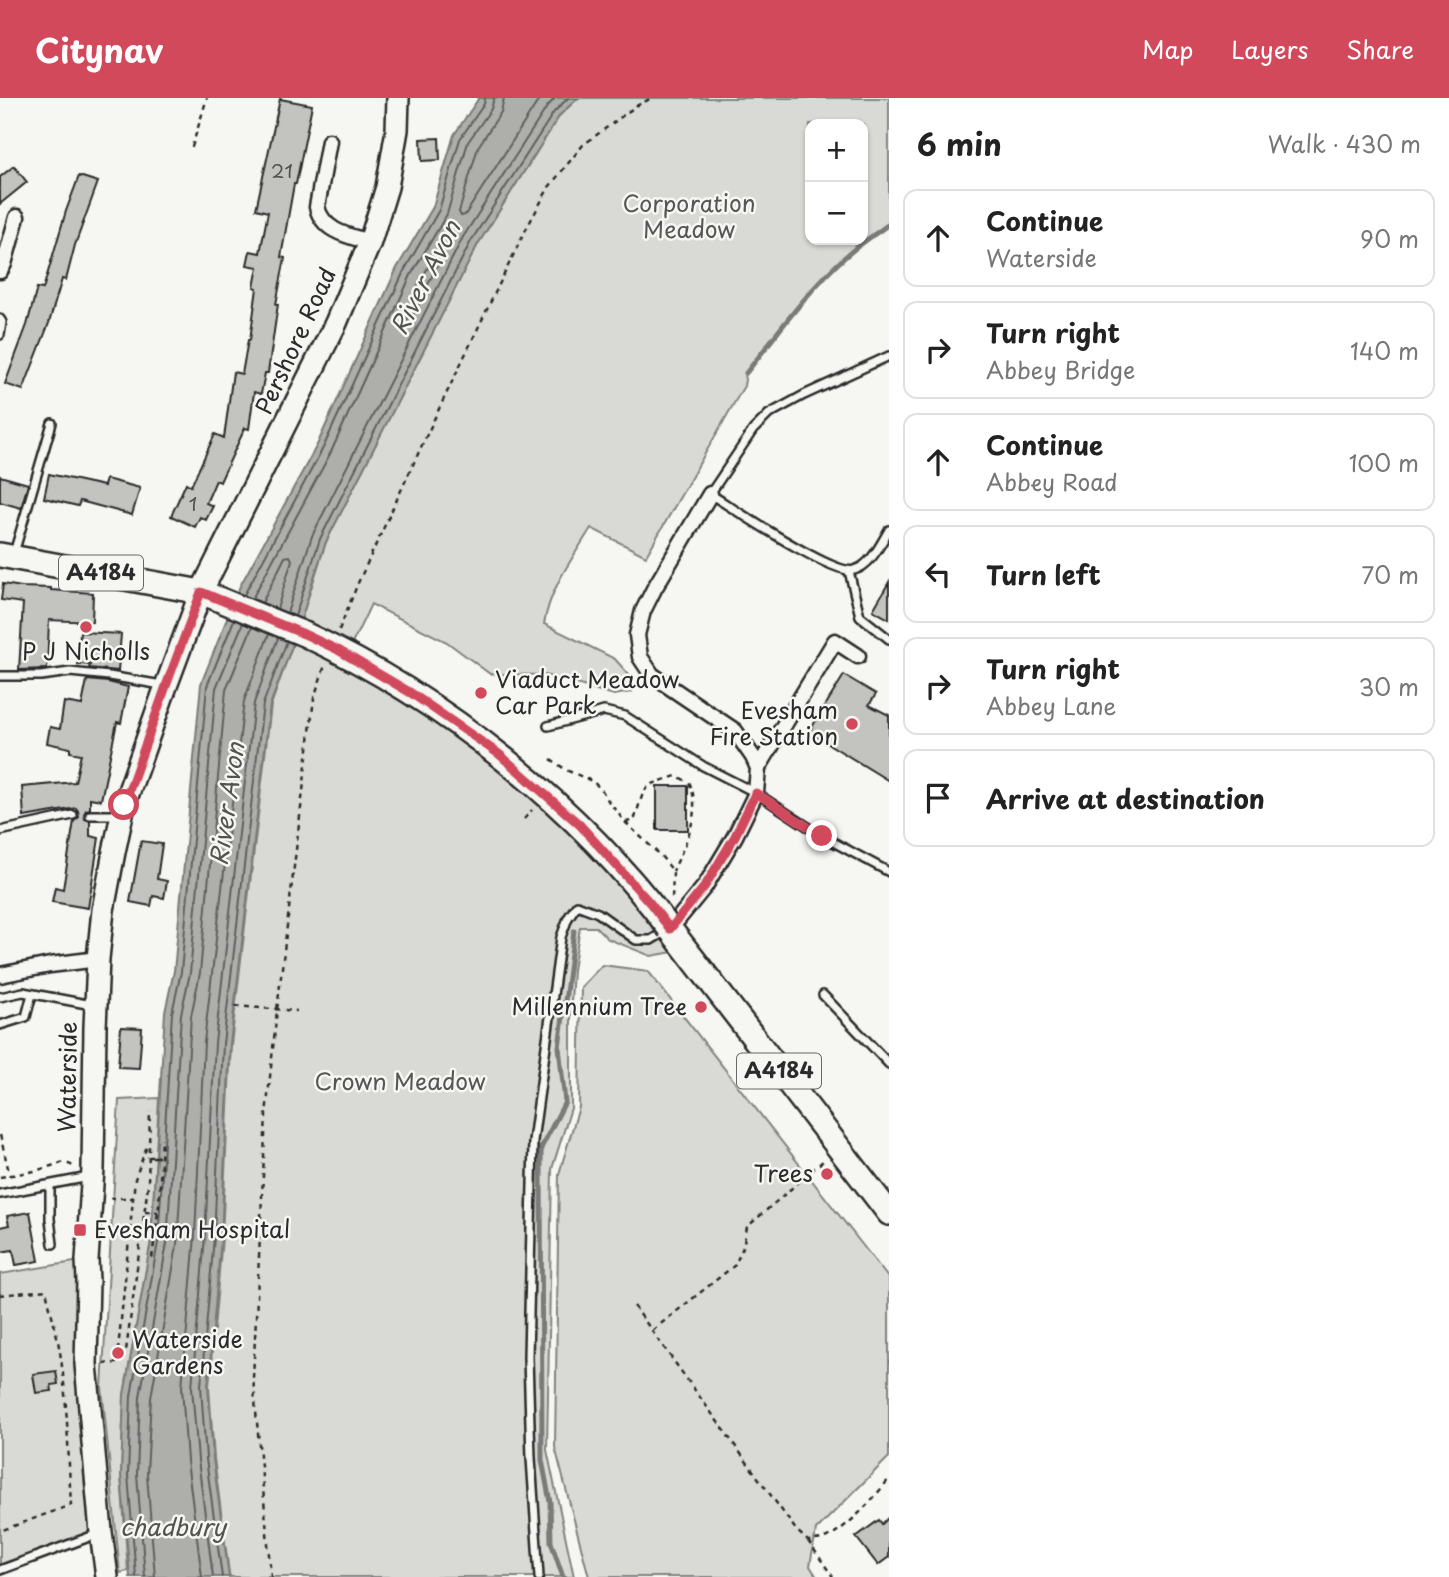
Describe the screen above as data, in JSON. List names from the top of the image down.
{
  "streets": {
    "main road": ["Pershore Road", "A4184", "Waterside"]
  },
  "crossings": [
    ["Pershore Road", "A4184"],
    ["Pershore Road", "Waterside"],
    ["A4184", "Waterside"]
  ],
  "water": ["River Avon", "chadbury"],
  "parks": ["Corporation Meadow", "Crown Meadow"],
  "places": {
    "other": [
      "P J Nicholls",
      "Viaduct Meadow Car Park",
      "Evesham Fire Station",
      "Millennium Tree",
      "Trees",
      "Waterside Gardens"
    ],
    "transit": ["Evesham Hospital"]
  },
  "house_numbers": ["21", "1"],
  "page": {
    "header": "Citynav",
    "nav": ["Map", "Layers", "Share"],
    "heading": ["6 min", "Walk · 430 m"],
    "map_buttons": ["+", "−"],
    "list": [
      ["Continue", "Waterside", "90 m"],
      ["Turn right", "Abbey Bridge", "140 m"],
      ["Continue", "Abbey Road", "100 m"],
      ["Turn left", "70 m"],
      ["Turn right", "Abbey Lane", "30 m"],
      "Arrive at destination"
    ]
  }
}
